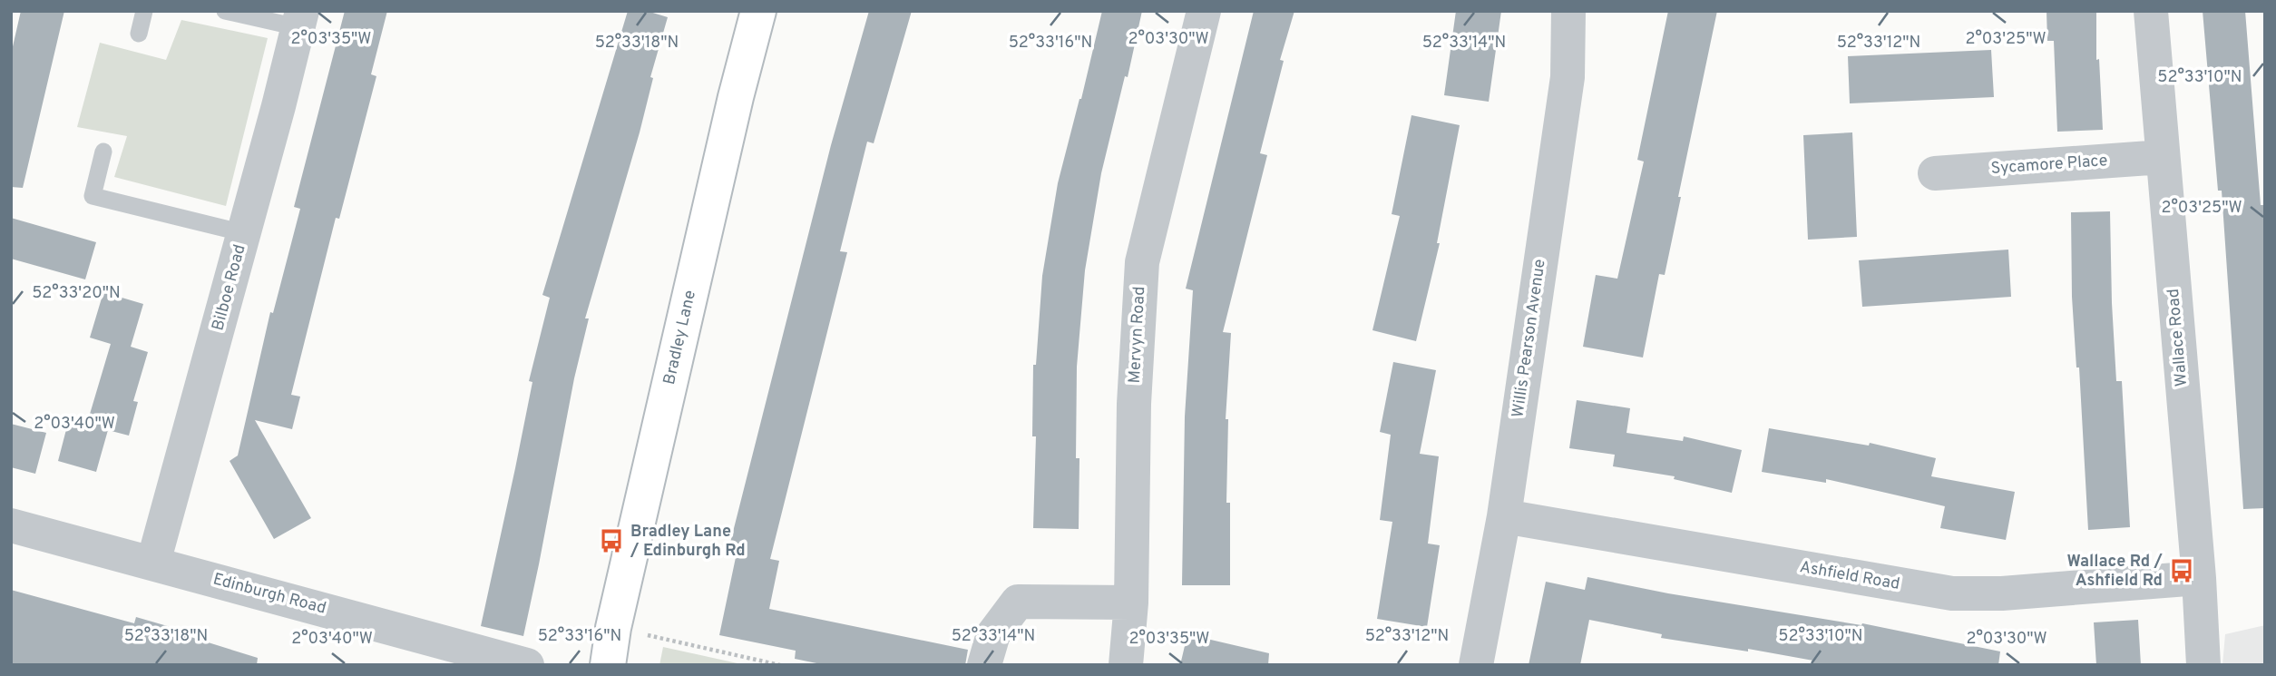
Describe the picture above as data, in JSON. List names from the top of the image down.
{
  "streets": {
    "street": [
      "Sycamore Place",
      "Bilboe Road",
      "Mervyn Road",
      "Bradley Lane",
      "Wallace Road",
      "Willis Pearson Avenue",
      "Ashfield Road",
      "Edinburgh Road"
    ]
  },
  "crossings": [
    ["Sycamore Place", "Wallace Road"],
    ["Bilboe Road", "Edinburgh Road"],
    ["Wallace Road", "Ashfield Road"],
    ["Willis Pearson Avenue", "Ashfield Road"]
  ],
  "places": {
    "bus stop": ["Bradley Lane / Edinburgh Rd", "Wallace Rd / Ashfield Rd"]
  },
  "coordinates": [
    "2°03'35\"W",
    "2°03'30\"W",
    "2°03'25\"W",
    "52°33'18\"N",
    "52°33'16\"N",
    "52°33'14\"N",
    "52°33'12\"N",
    "52°33'10\"N",
    "52°33'20\"N",
    "2°03'40\"W"
  ]
}
